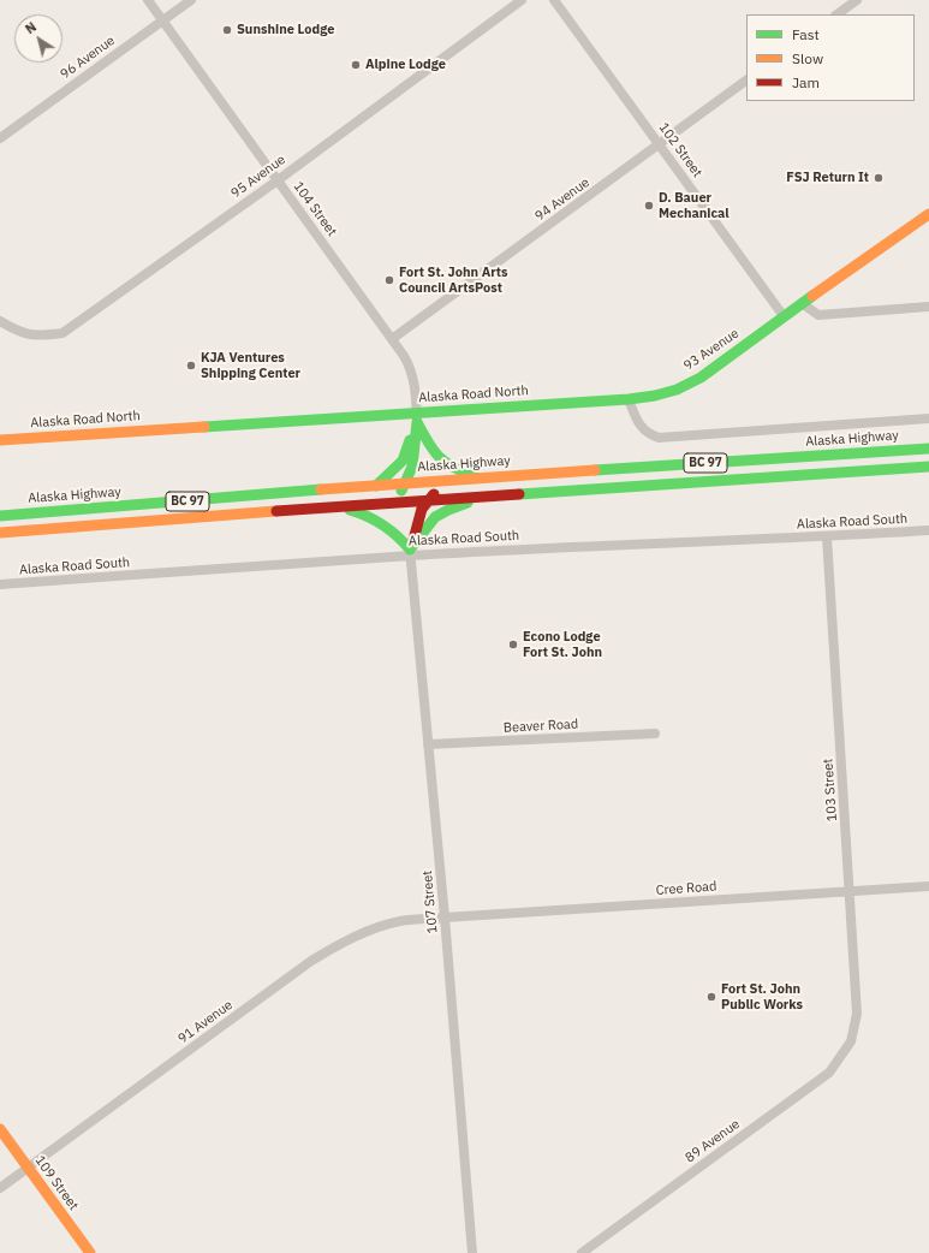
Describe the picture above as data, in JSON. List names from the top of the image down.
{
  "streets": {
    "main road": [
      "93 Avenue",
      "Alaska Road North",
      "Alaska Highway",
      "BC 97",
      "109 Street"
    ],
    "street": [
      "96 Avenue",
      "102 Street",
      "95 Avenue",
      "94 Avenue",
      "104 Street",
      "Alaska Road South",
      "Beaver Road",
      "103 Street",
      "Cree Road",
      "107 Street",
      "91 Avenue",
      "89 Avenue"
    ]
  },
  "crossings": [
    ["96 Avenue", "104 Street"],
    ["102 Street", "94 Avenue"],
    ["102 Street", "93 Avenue"],
    ["95 Avenue", "104 Street"],
    ["94 Avenue", "104 Street"],
    ["104 Street", "Alaska Road North"],
    ["93 Avenue", "Alaska Road North"],
    ["Alaska Road South", "103 Street"],
    ["Alaska Road South", "107 Street"],
    ["Beaver Road", "107 Street"],
    ["103 Street", "Cree Road"],
    ["103 Street", "89 Avenue"],
    ["Cree Road", "107 Street"],
    ["Cree Road", "91 Avenue"],
    ["107 Street", "91 Avenue"],
    ["91 Avenue", "109 Street"]
  ],
  "places": [
    "Sunshine Lodge",
    "Alpine Lodge",
    "FSJ Return It",
    "D. Bauer Mechanical",
    "Fort St. John Arts Council ArtsPost",
    "KJA Ventures Shipping Center",
    "Econo Lodge Fort St. John",
    "Fort St. John Public Works"
  ],
  "legend": ["Fast", "Slow", "Jam"],
  "north": "top left"
}
